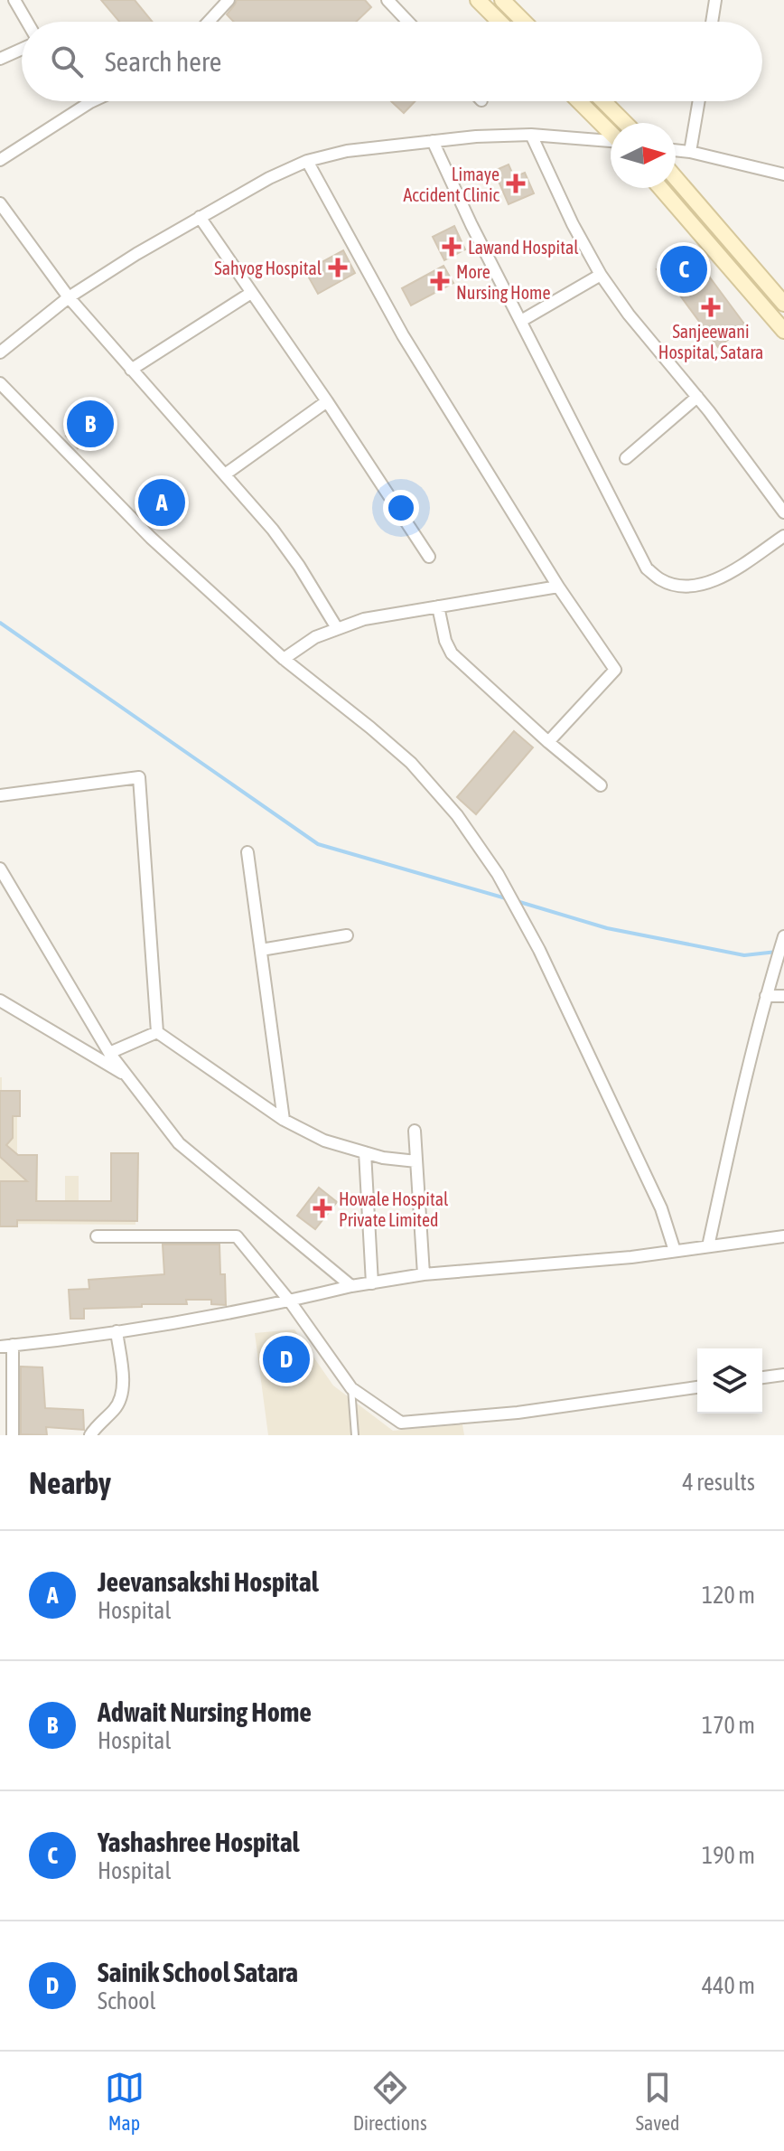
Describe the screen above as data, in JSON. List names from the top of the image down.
{
  "places": {
    "health": [
      "Limaye Accident Clinic",
      "Lawand Hospital",
      "Sahyog Hospital",
      "More Nursing Home",
      "Sanjeewani Hospital, Satara",
      "Howale Hospital Private Limited"
    ]
  },
  "north": "right",
  "page": {
    "search": "Search here",
    "pins": [
      "C",
      "B",
      "A",
      "D"
    ],
    "heading": ["Nearby", "4 results"],
    "list": [
      {
        "mark": "A",
        "name": "Jeevansakshi Hospital",
        "note": "Hospital",
        "value": "120 m"
      },
      {
        "mark": "B",
        "name": "Adwait Nursing Home",
        "note": "Hospital",
        "value": "170 m"
      },
      {
        "mark": "C",
        "name": "Yashashree Hospital",
        "note": "Hospital",
        "value": "190 m"
      },
      {
        "mark": "D",
        "name": "Sainik School Satara",
        "note": "School",
        "value": "440 m"
      }
    ],
    "nav": ["Map", "Directions", "Saved"]
  }
}
